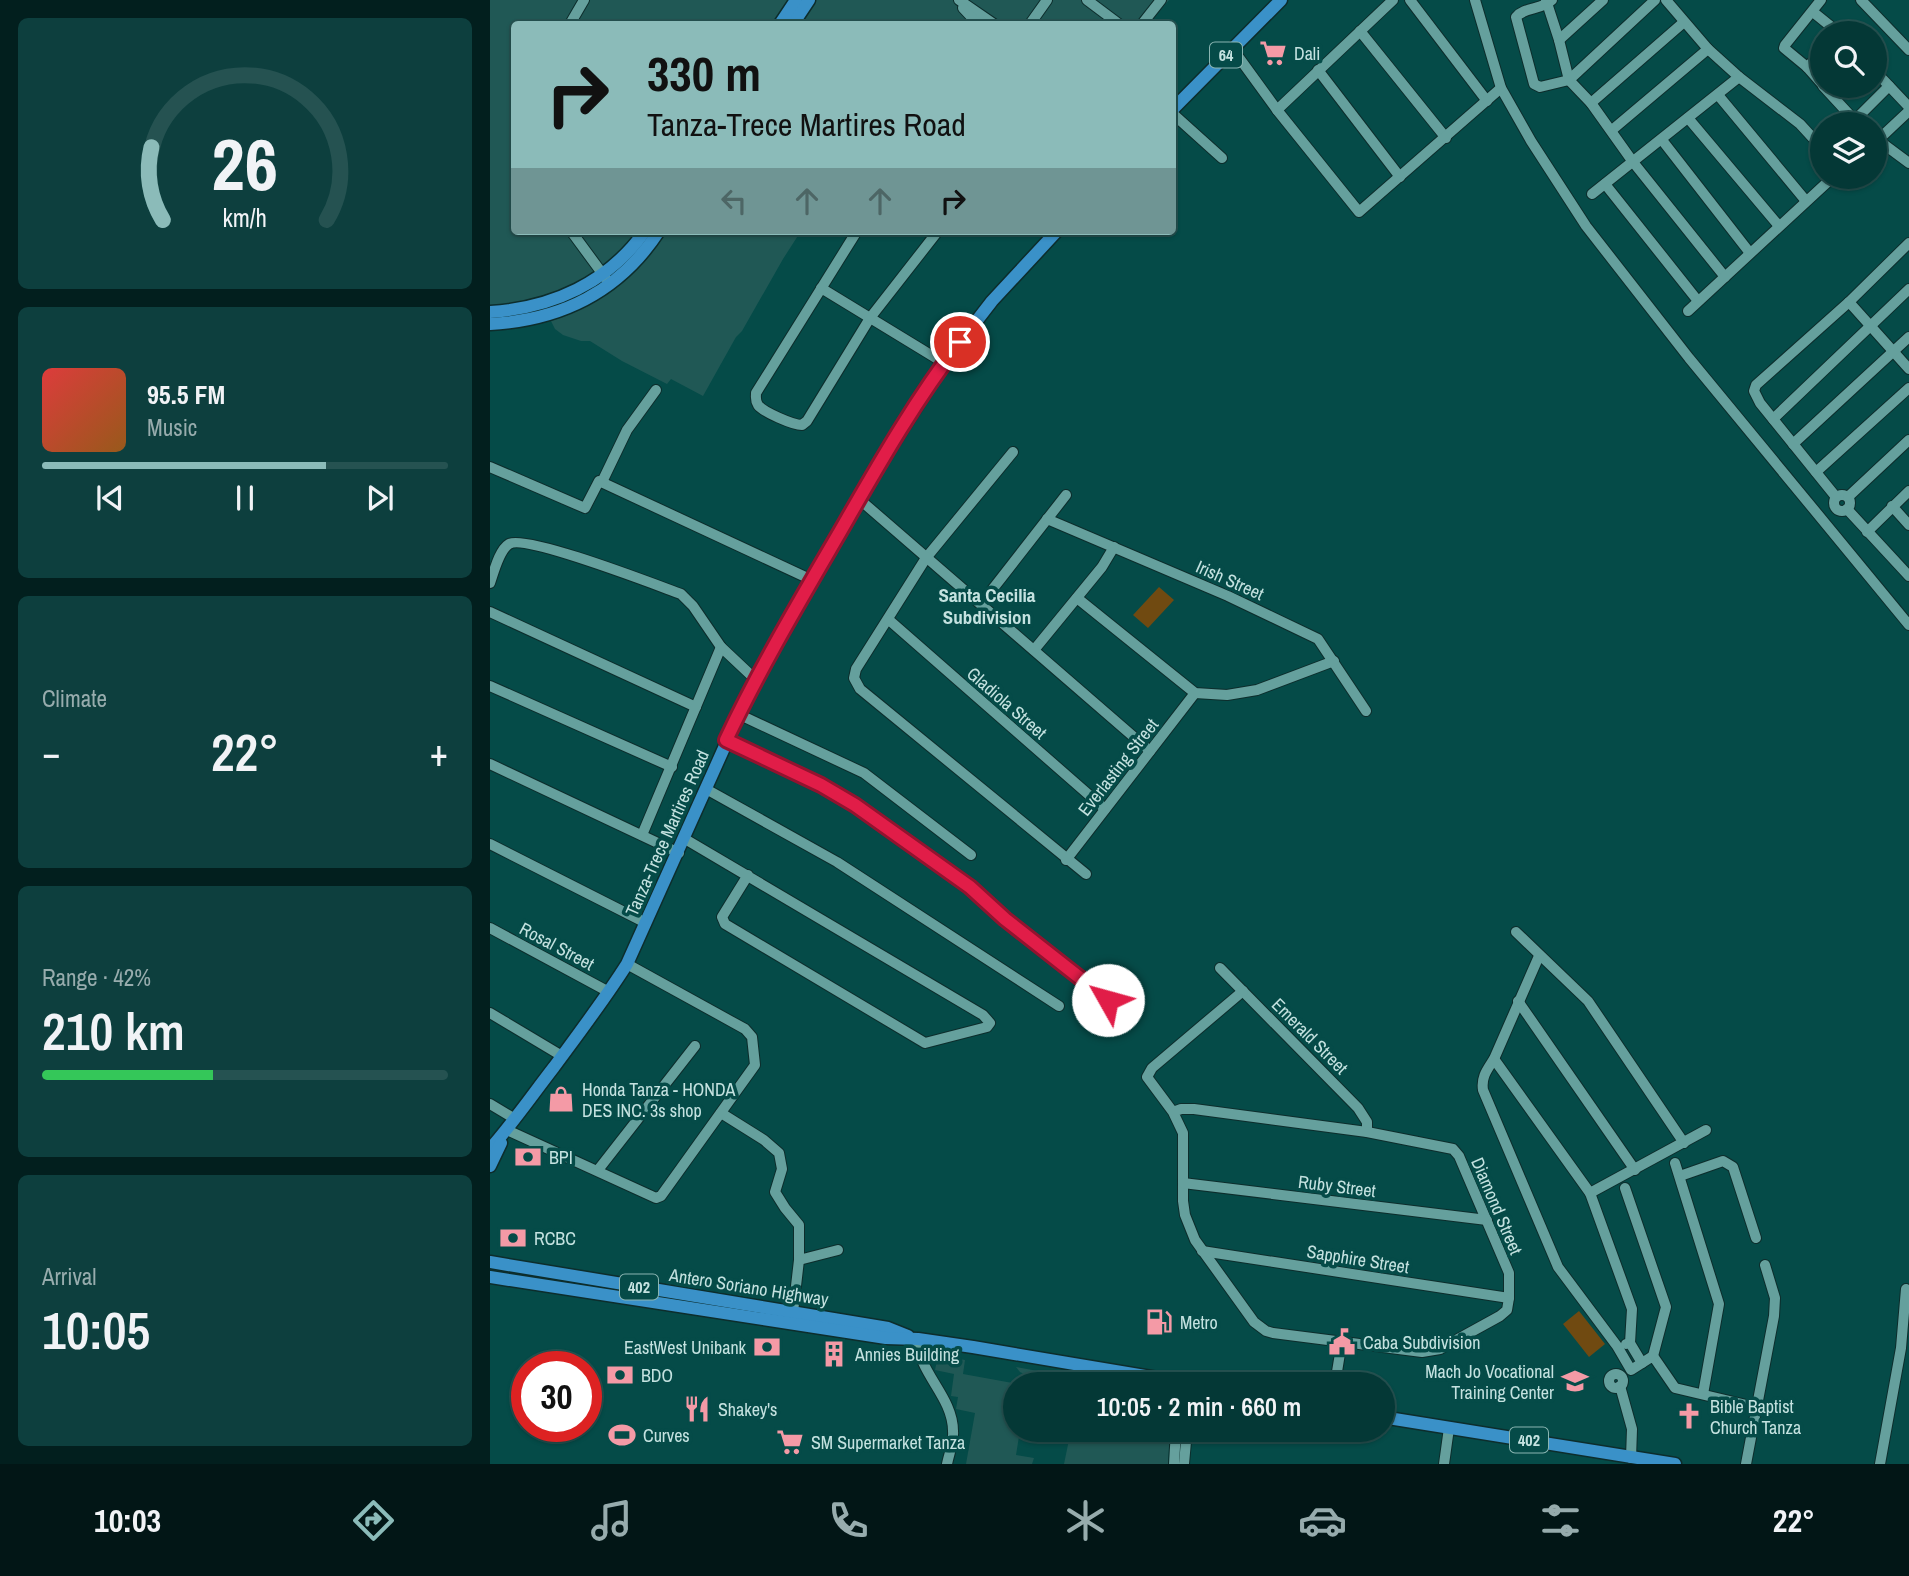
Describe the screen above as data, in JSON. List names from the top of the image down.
{
  "streets": {
    "main road": [
      "64",
      "Tanza-Trece Martires Road",
      "402",
      "Antero Soriano Highway"
    ],
    "street": [
      "Irish Street",
      "Gladiola Street",
      "Everlasting Street",
      "Rosal Street",
      "Emerald Street",
      "Ruby Street",
      "Diamond Street",
      "Sapphire Street"
    ]
  },
  "crossings": [
    ["Gladiola Street", "Everlasting Street"],
    ["Tanza-Trece Martires Road", "Rosal Street"],
    ["Emerald Street", "Diamond Street"],
    ["Ruby Street", "Diamond Street"],
    ["Diamond Street", "Sapphire Street"]
  ],
  "districts": ["Santa Cecilia Subdivision"],
  "places": {
    "supermarket": ["Dali", "SM Supermarket Tanza"],
    "shop": ["Honda Tanza - HONDA DES INC. 3s shop"],
    "bank": [
      "BPI",
      "RCBC",
      "EastWest Unibank",
      "BDO"
    ],
    "fuel station": ["Metro"],
    "public building": ["Caba Subdivision"],
    "building": ["Annies Building"],
    "school or university": ["Mach Jo Vocational Training Center"],
    "restaurant": ["Shakey's"],
    "church": ["Bible Baptist Church Tanza"],
    "sports": ["Curves"]
  },
  "page": {
    "turn": ["330 m", "Tanza-Trece Martires Road"],
    "song": ["95.5 FM", "Music"],
    "tile": [
      "Climate",
      ["Range · 42%", "210 km"],
      ["Arrival", "10:05"]
    ],
    "heat": ["−", "22°", "+"],
    "limit": "30",
    "trip": "10:05 · 2 min · 660 m",
    "tabs": ["10:03", "22°"],
    "gauge": ["26", "km/h"]
  }
}
